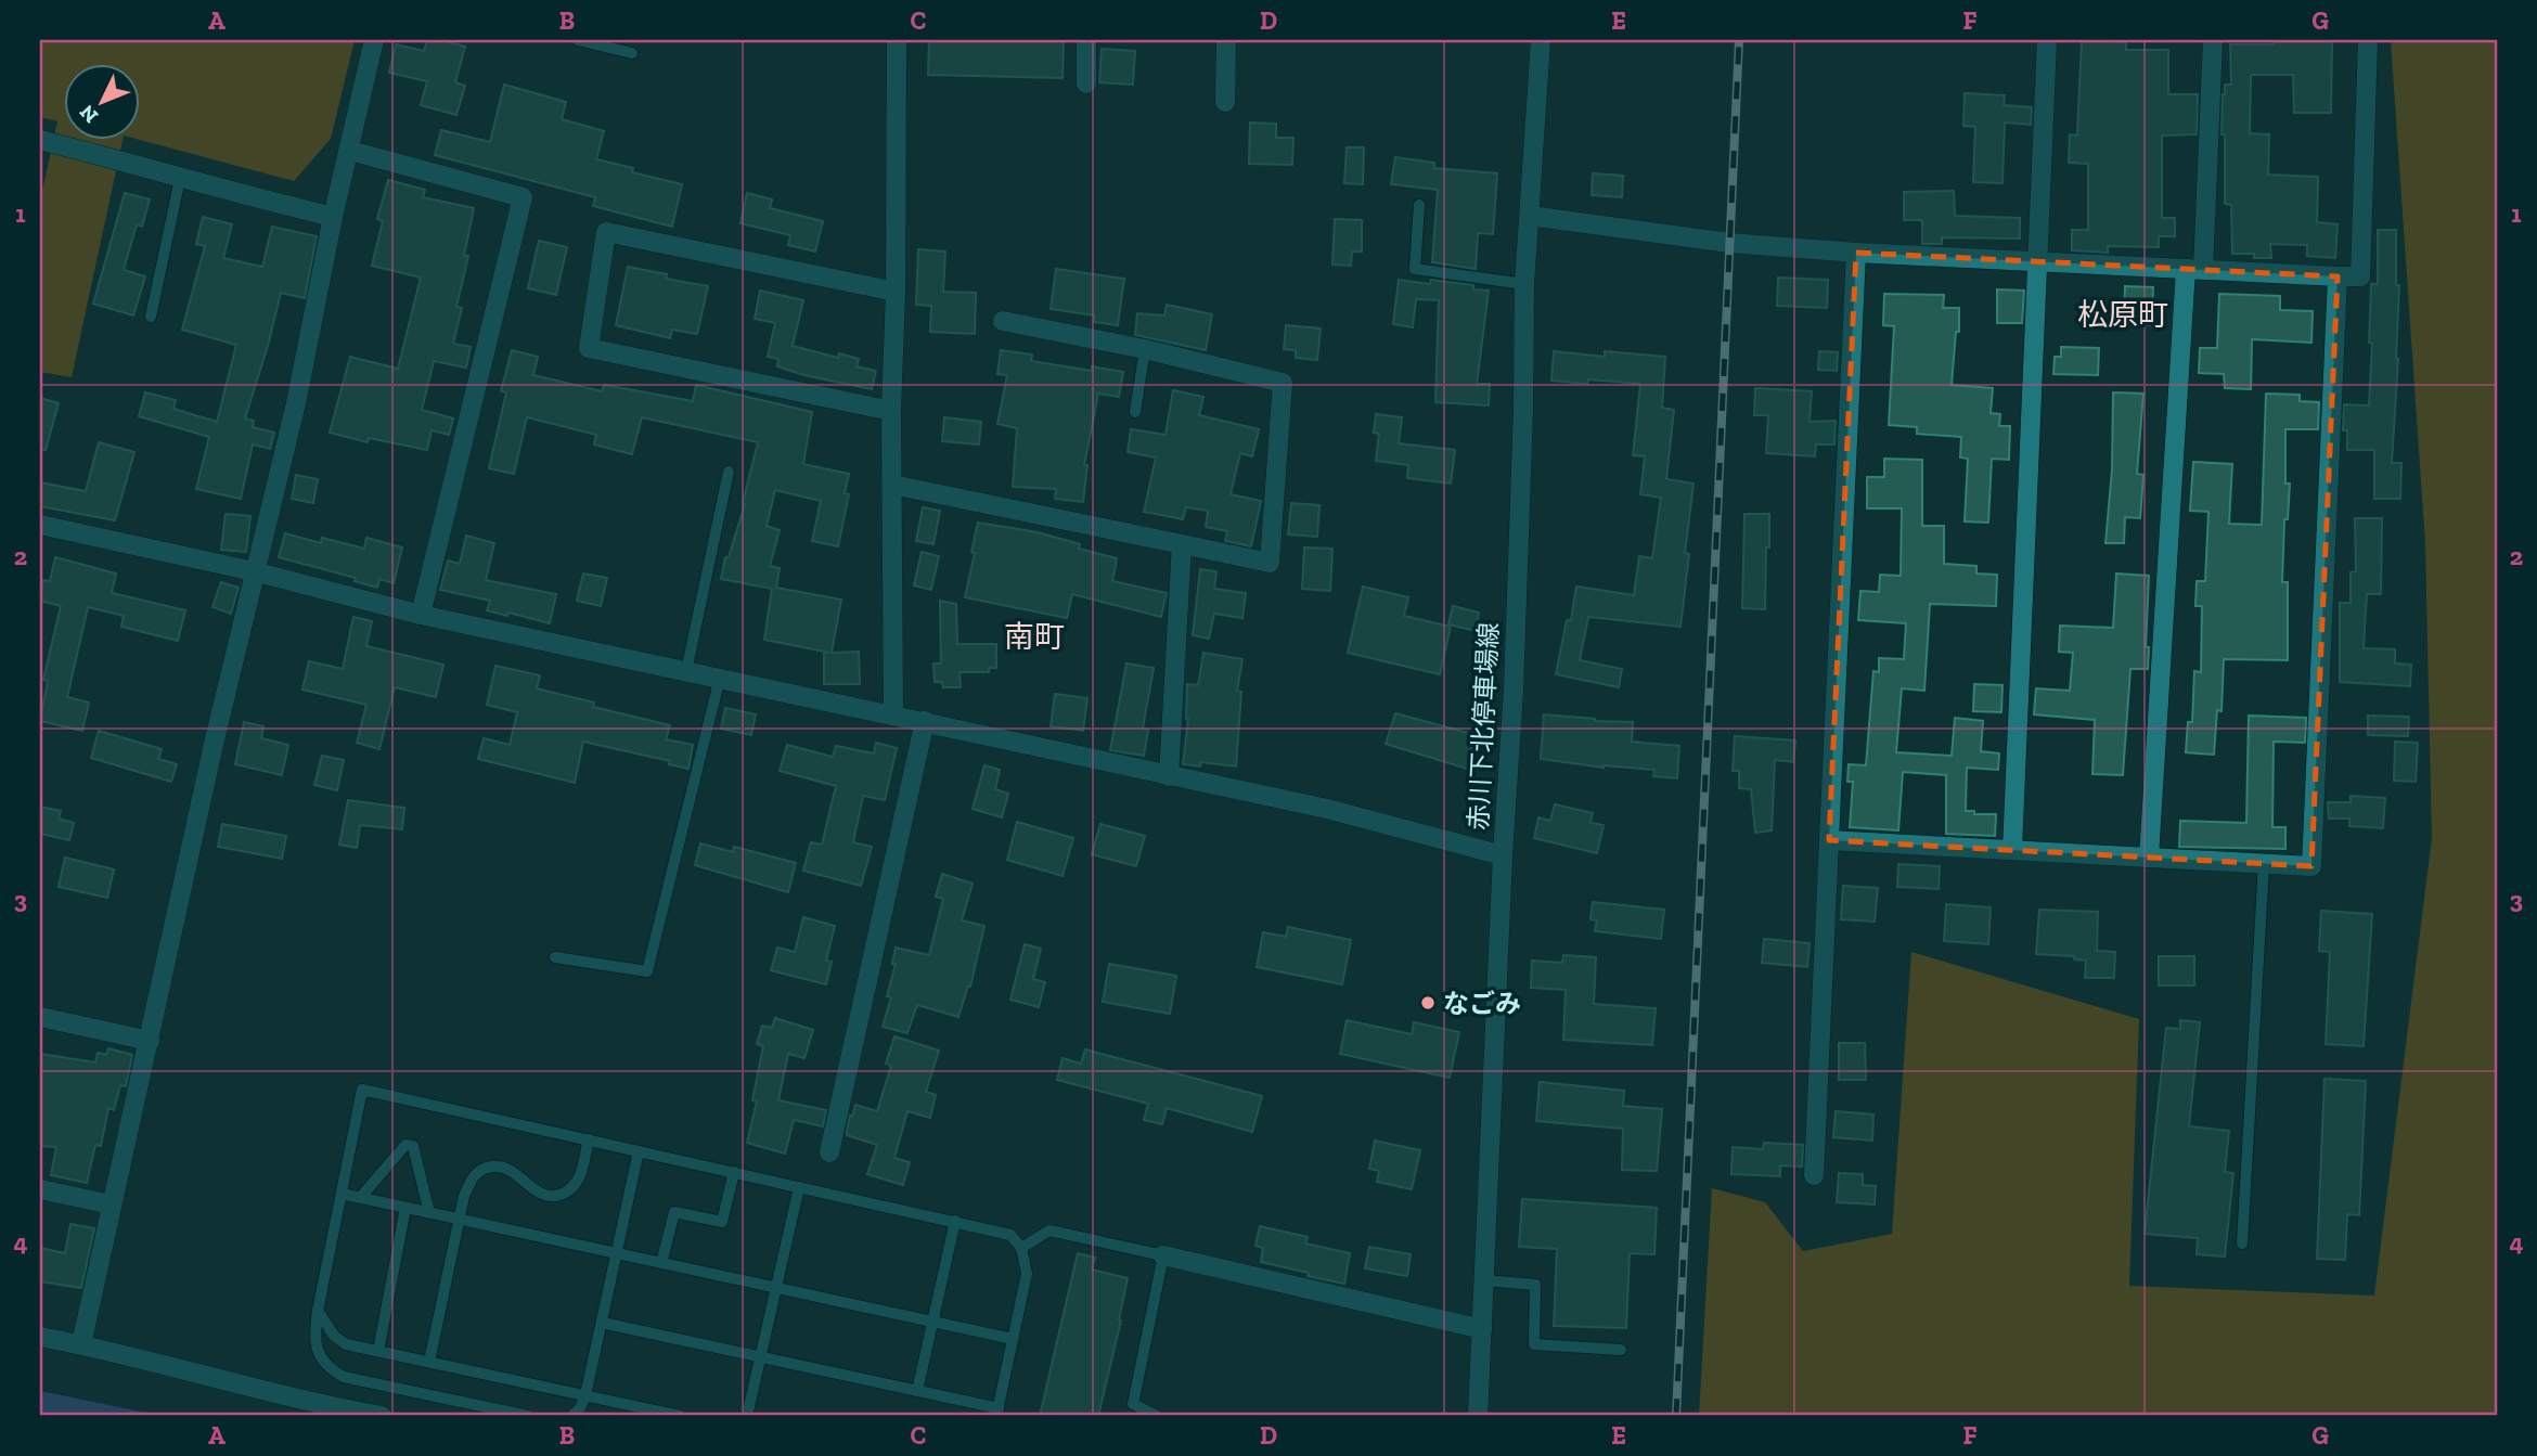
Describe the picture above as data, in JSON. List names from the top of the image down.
{
  "streets": {
    "street": ["赤川下北停車場線"]
  },
  "districts": ["松原町", "南町"],
  "places": ["なごみ"],
  "north": "bottom left",
  "grid": {
    "columns": [
      "A",
      "B",
      "C",
      "D",
      "E",
      "F",
      "G"
    ],
    "rows": [
      "1",
      "2",
      "3",
      "4"
    ]
  }
}
